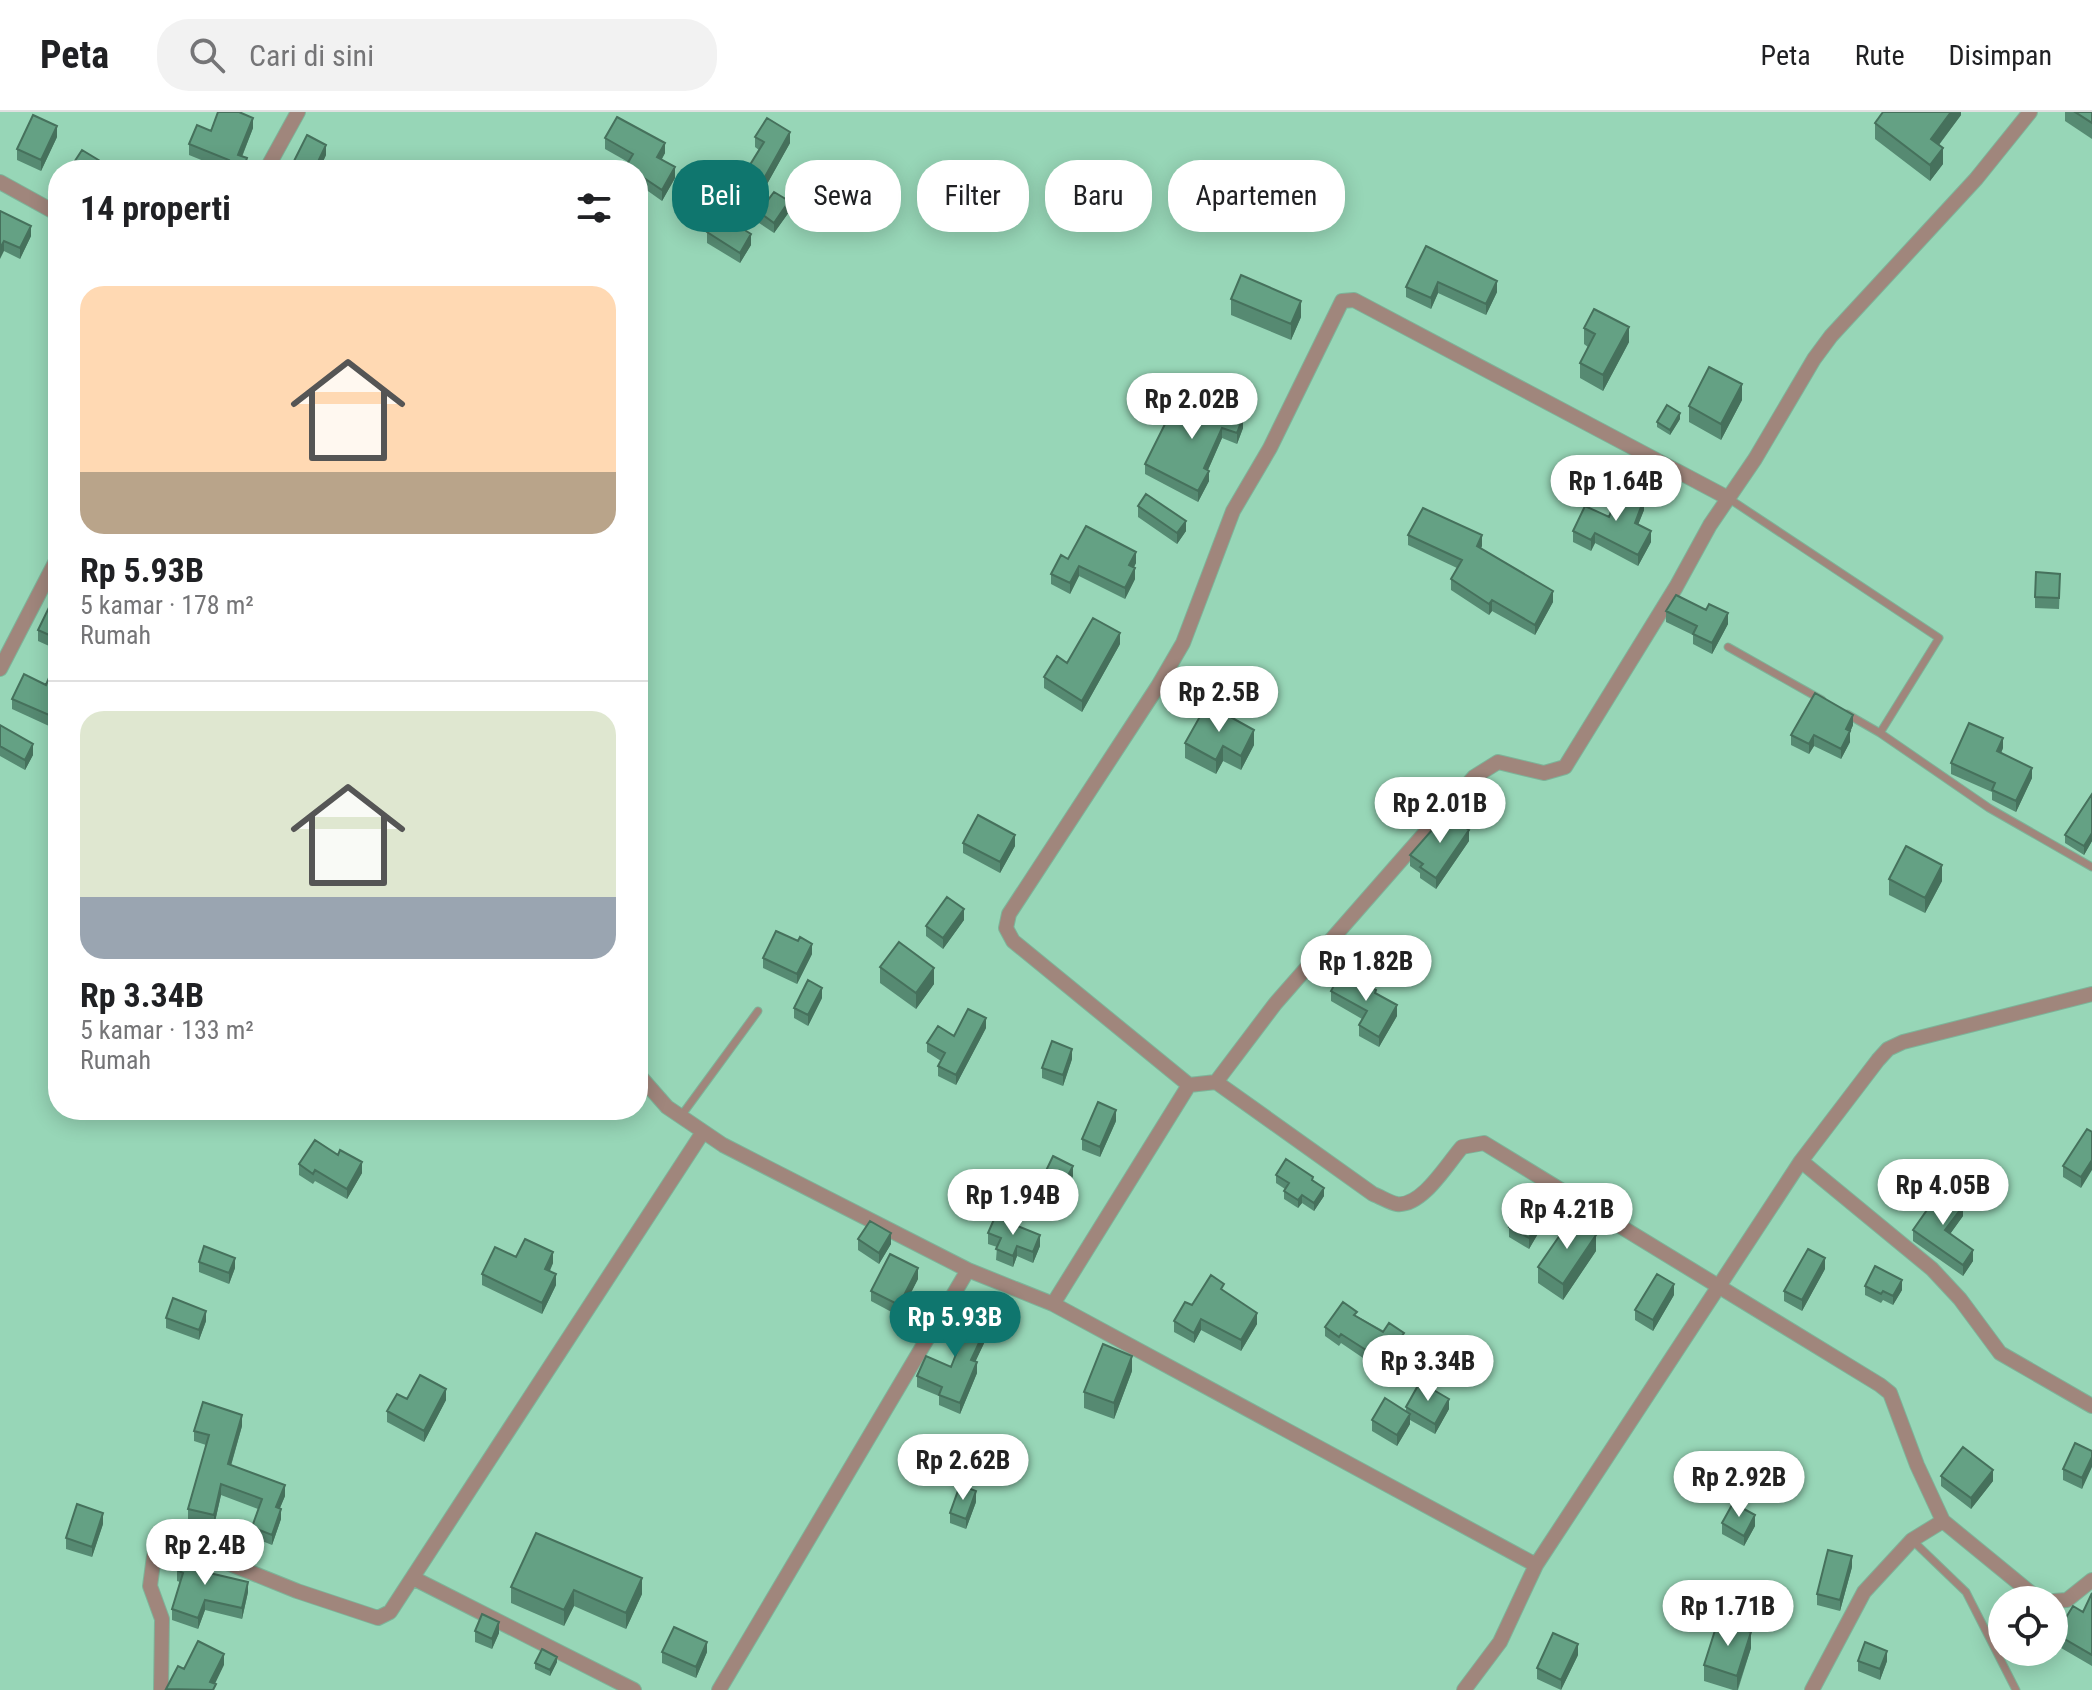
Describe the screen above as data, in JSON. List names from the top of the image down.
{
  "page": {
    "header": "Peta",
    "search": "Cari di sini",
    "nav": ["Peta", "Rute", "Disimpan"],
    "chip": [
      "Beli",
      "Sewa",
      "Filter",
      "Baru",
      "Apartemen"
    ],
    "heading": "14 properti",
    "list": [
      {
        "name": "Rp 5.93B",
        "note": "5 kamar · 178 m² · Rumah"
      },
      {
        "name": "Rp 3.34B",
        "note": "5 kamar · 133 m² · Rumah"
      }
    ],
    "price": [
      "Rp 2.02B",
      "Rp 1.64B",
      "Rp 2.5B",
      "Rp 2.01B",
      "Rp 1.82B",
      "Rp 4.05B",
      "Rp 1.94B",
      "Rp 4.21B",
      "Rp 5.93B",
      "Rp 3.34B",
      "Rp 2.62B",
      "Rp 2.92B",
      "Rp 2.4B",
      "Rp 1.71B"
    ]
  }
}
